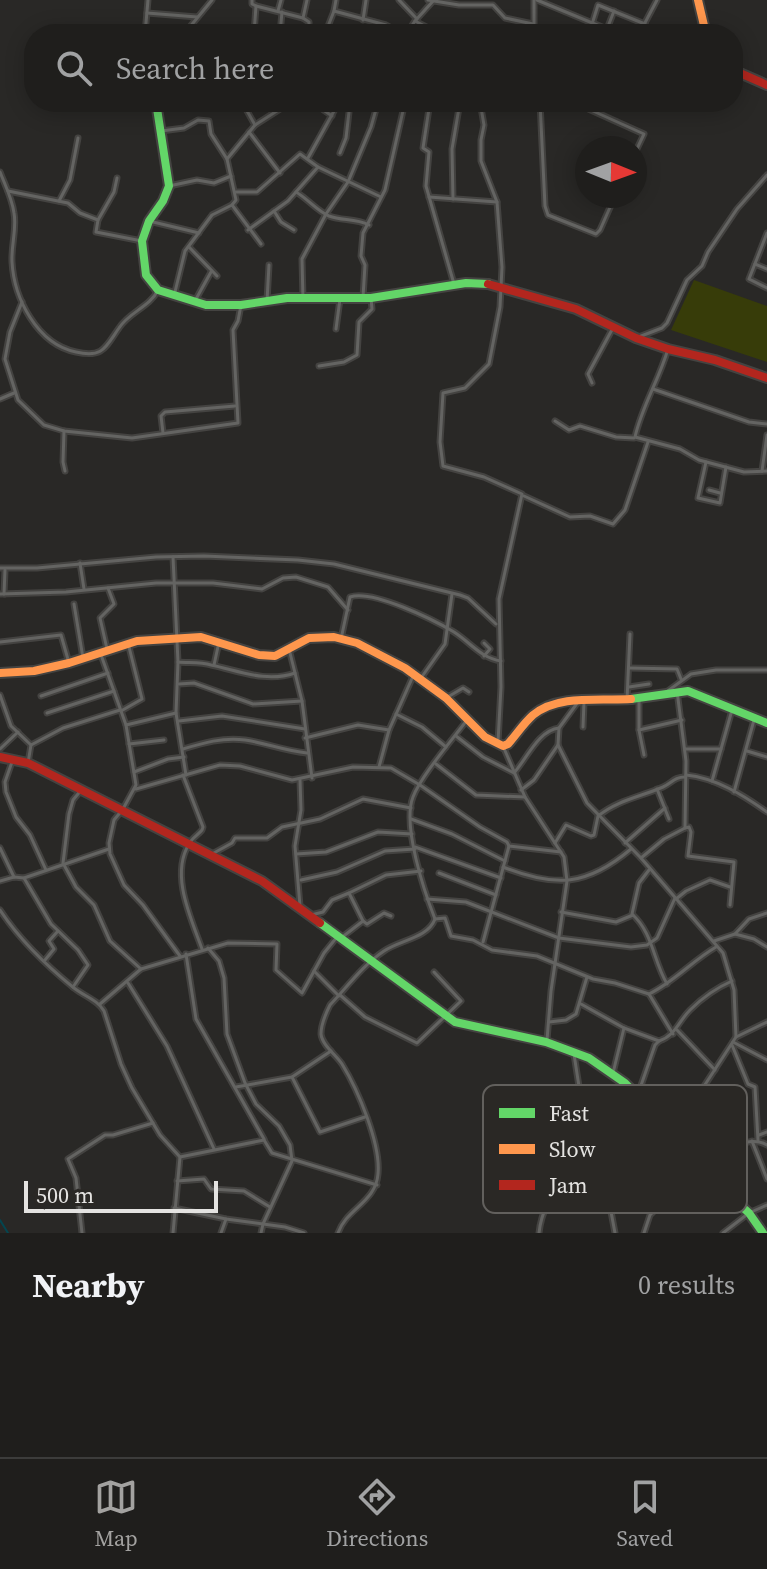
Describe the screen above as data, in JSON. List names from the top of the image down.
{
  "legend": ["Fast", "Slow", "Jam"],
  "scale_bar": "500 m",
  "north": "right",
  "page": {
    "search": "Search here",
    "scale": "500 m",
    "heading": ["Nearby", "0 results"],
    "nav": ["Map", "Directions", "Saved"]
  }
}
